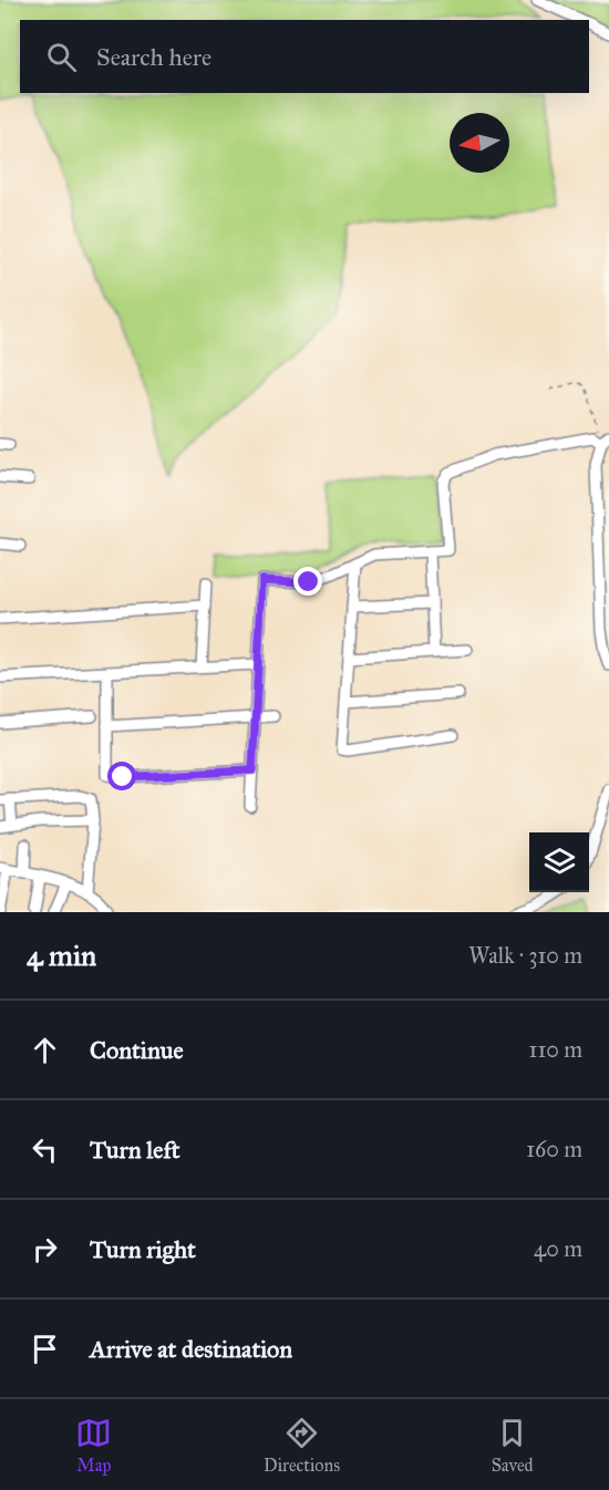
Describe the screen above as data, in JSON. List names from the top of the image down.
{
  "north": "left",
  "page": {
    "search": "Search here",
    "heading": ["4 min", "Walk · 310 m"],
    "list": [
      ["Continue", "110 m"],
      ["Turn left", "160 m"],
      ["Turn right", "40 m"],
      "Arrive at destination"
    ],
    "nav": ["Map", "Directions", "Saved"]
  }
}
